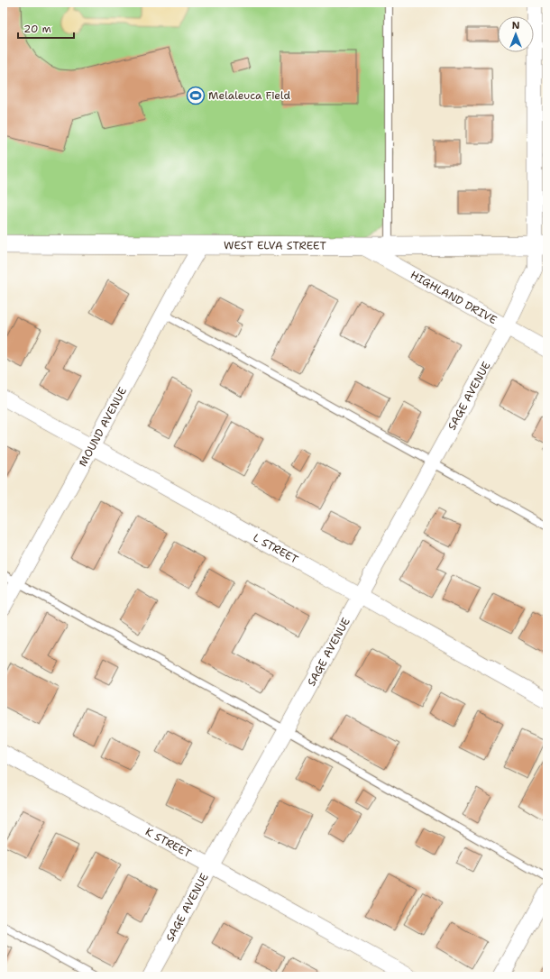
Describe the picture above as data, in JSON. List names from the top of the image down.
{
  "streets": {
    "street": [
      "WEST ELVA STREET",
      "HIGHLAND DRIVE",
      "SAGE AVENUE",
      "MOUND AVENUE",
      "L STREET",
      "K STREET"
    ]
  },
  "crossings": [
    ["WEST ELVA STREET", "HIGHLAND DRIVE"],
    ["WEST ELVA STREET", "SAGE AVENUE"],
    ["WEST ELVA STREET", "MOUND AVENUE"],
    ["HIGHLAND DRIVE", "SAGE AVENUE"],
    ["SAGE AVENUE", "L STREET"],
    ["SAGE AVENUE", "K STREET"],
    ["MOUND AVENUE", "L STREET"]
  ],
  "places": {
    "sports": ["Melaleuca Field"]
  },
  "scale_bar": "20 m",
  "north": "top"
}
